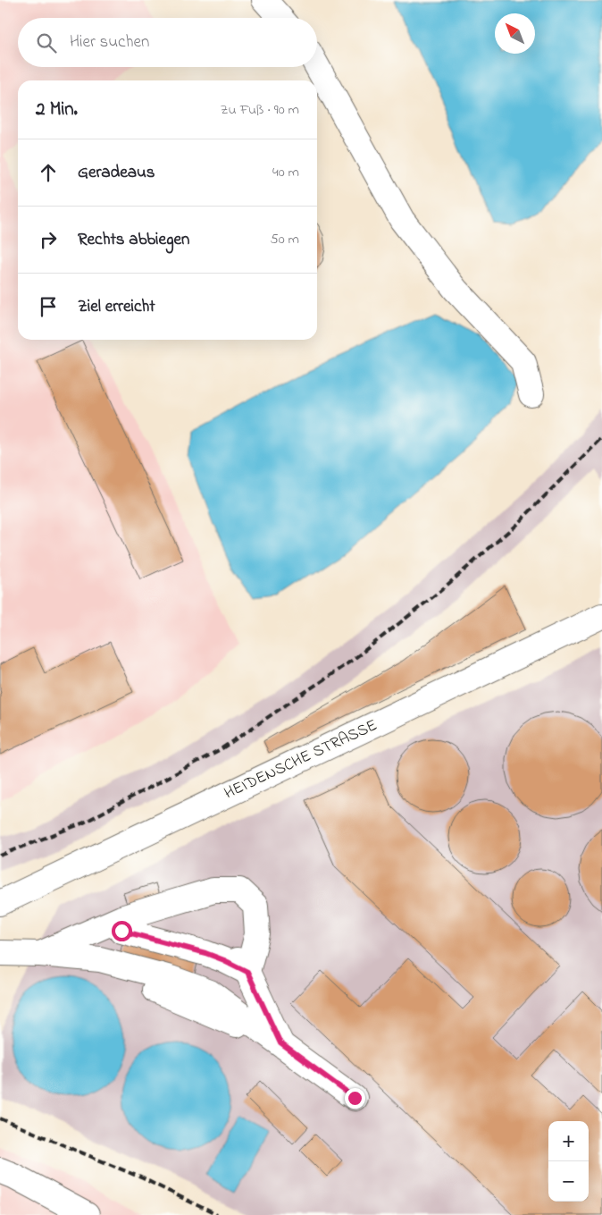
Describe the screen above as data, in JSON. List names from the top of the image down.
{
  "streets": {
    "main road": ["HEIDENSCHE STRASSE"]
  },
  "north": "top left",
  "page": {
    "search": "Hier suchen",
    "heading": ["2 Min.", "Zu Fuß · 90 m"],
    "list": [
      ["Geradeaus", "40 m"],
      ["Rechts abbiegen", "50 m"],
      "Ziel erreicht"
    ],
    "map_buttons": ["+", "−"]
  }
}
